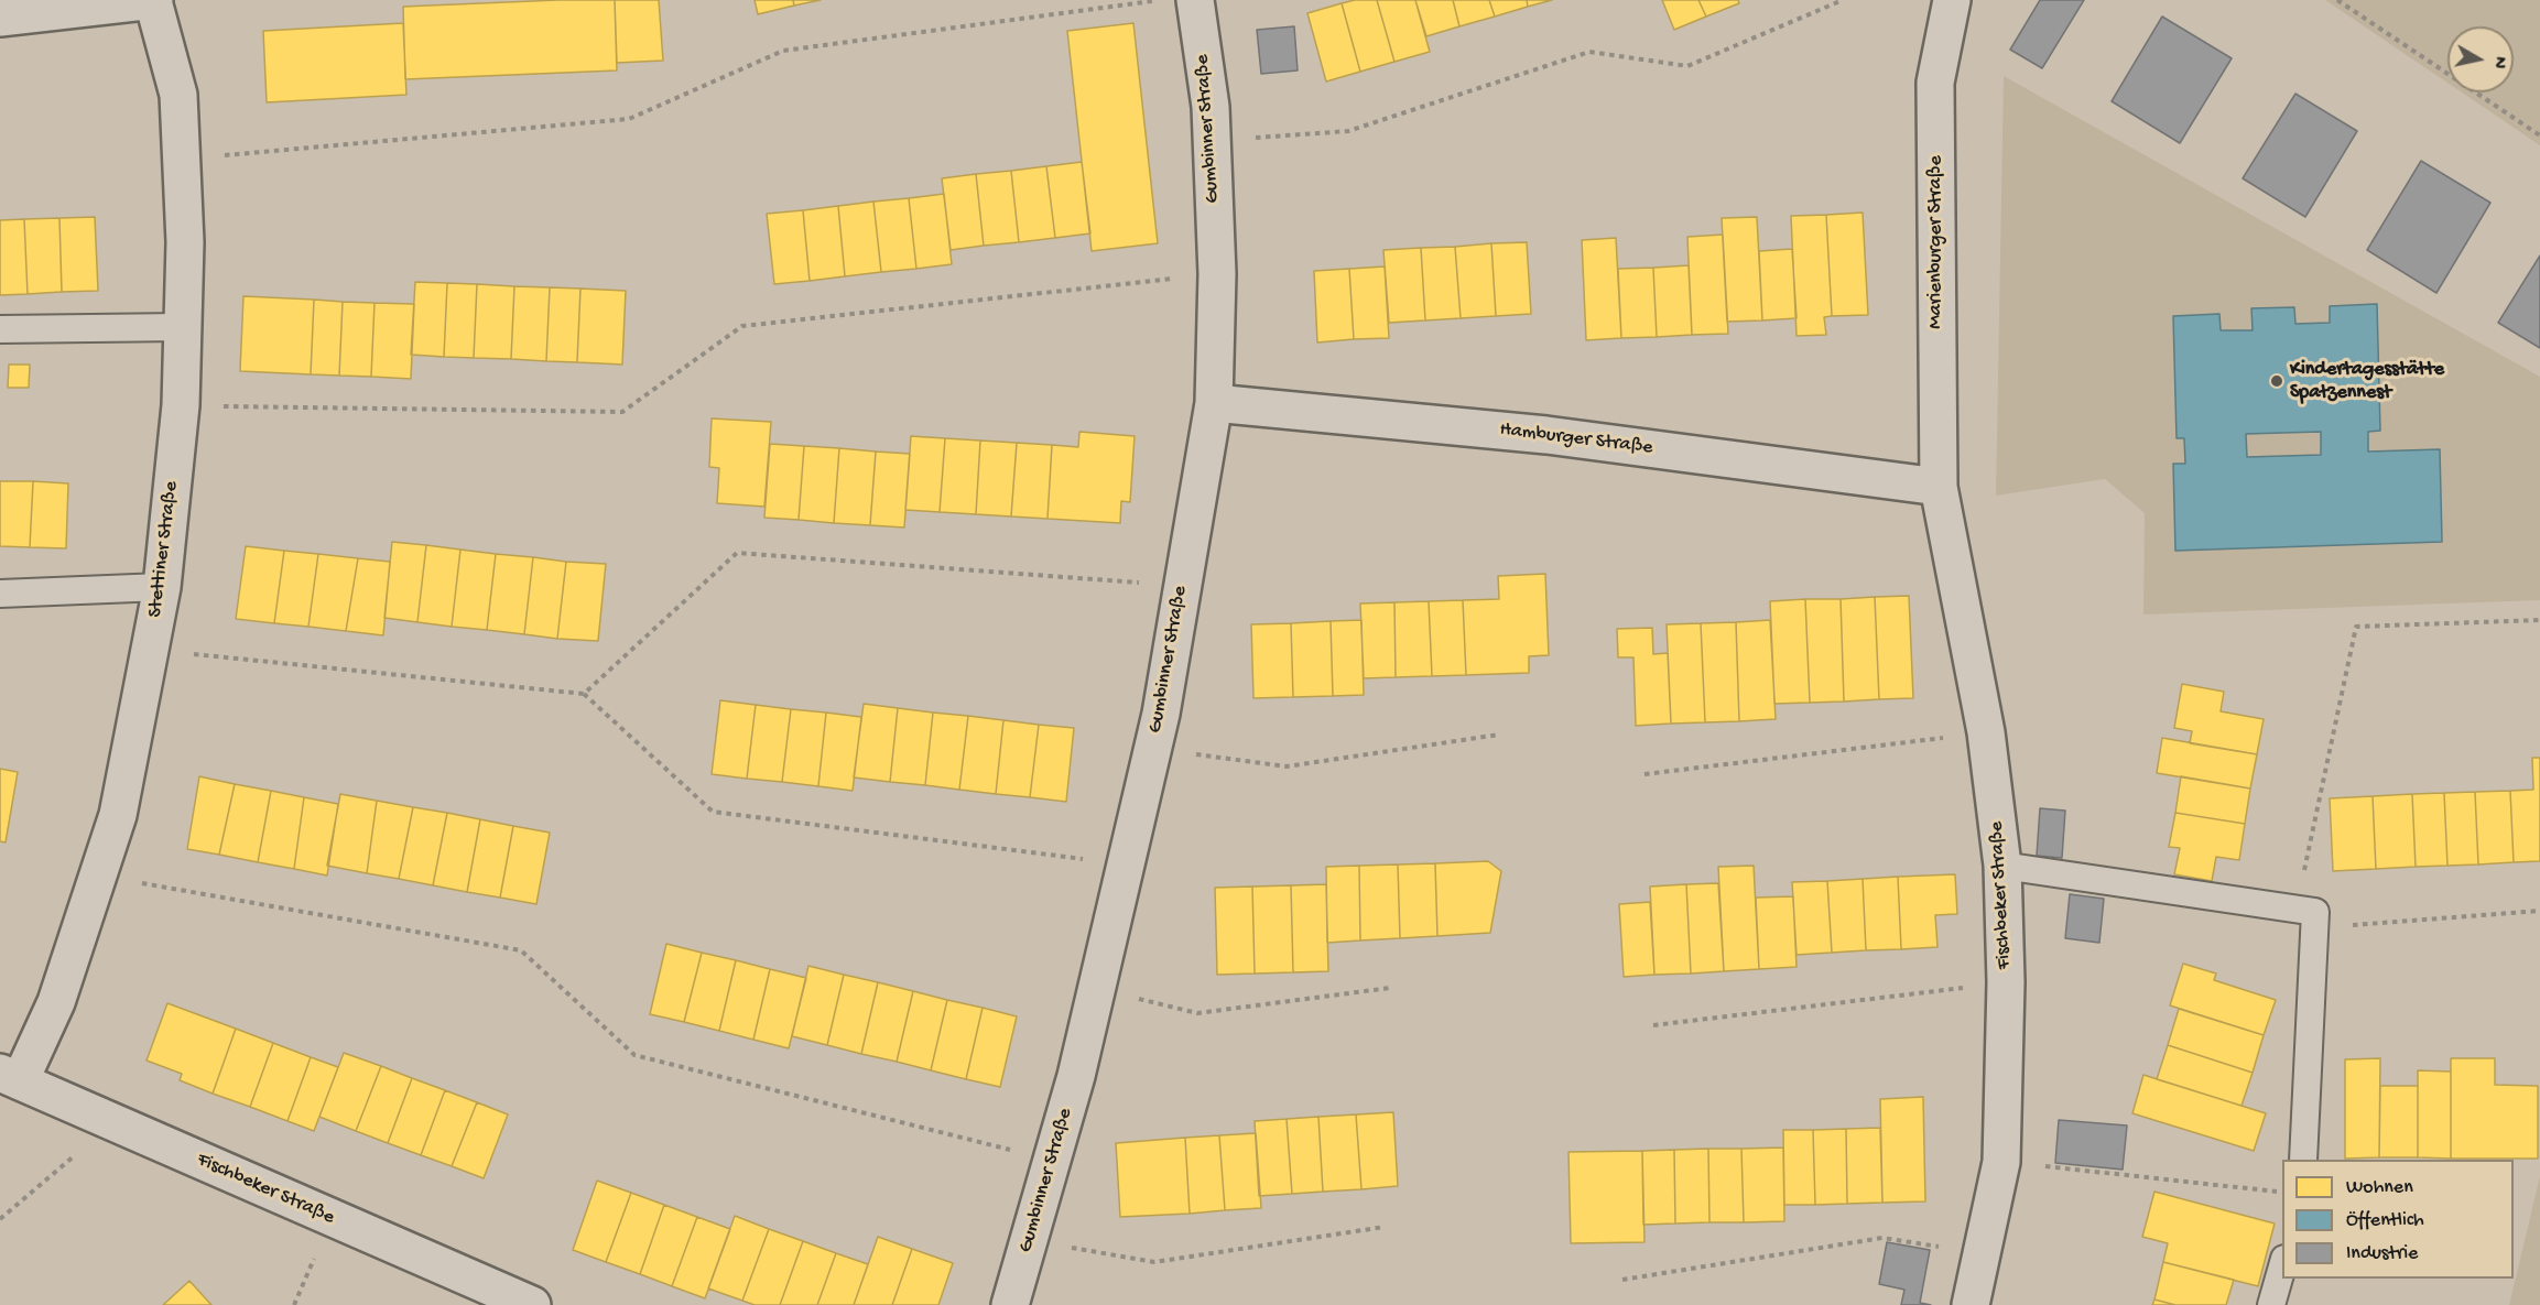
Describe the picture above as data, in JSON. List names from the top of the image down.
{
  "streets": {
    "street": [
      "Gumbinner Straße",
      "Marienburger Straße",
      "Hamburger Straße",
      "Stettiner Straße",
      "Fischbeker Straße"
    ]
  },
  "crossings": [
    ["Gumbinner Straße", "Hamburger Straße"],
    ["Marienburger Straße", "Hamburger Straße"],
    ["Marienburger Straße", "Fischbeker Straße"],
    ["Hamburger Straße", "Fischbeker Straße"],
    ["Stettiner Straße", "Fischbeker Straße"]
  ],
  "places": ["Kindertagesstätte Spatzennest"],
  "legend": ["Wohnen", "Öffentlich", "Industrie"],
  "north": "right"
}
